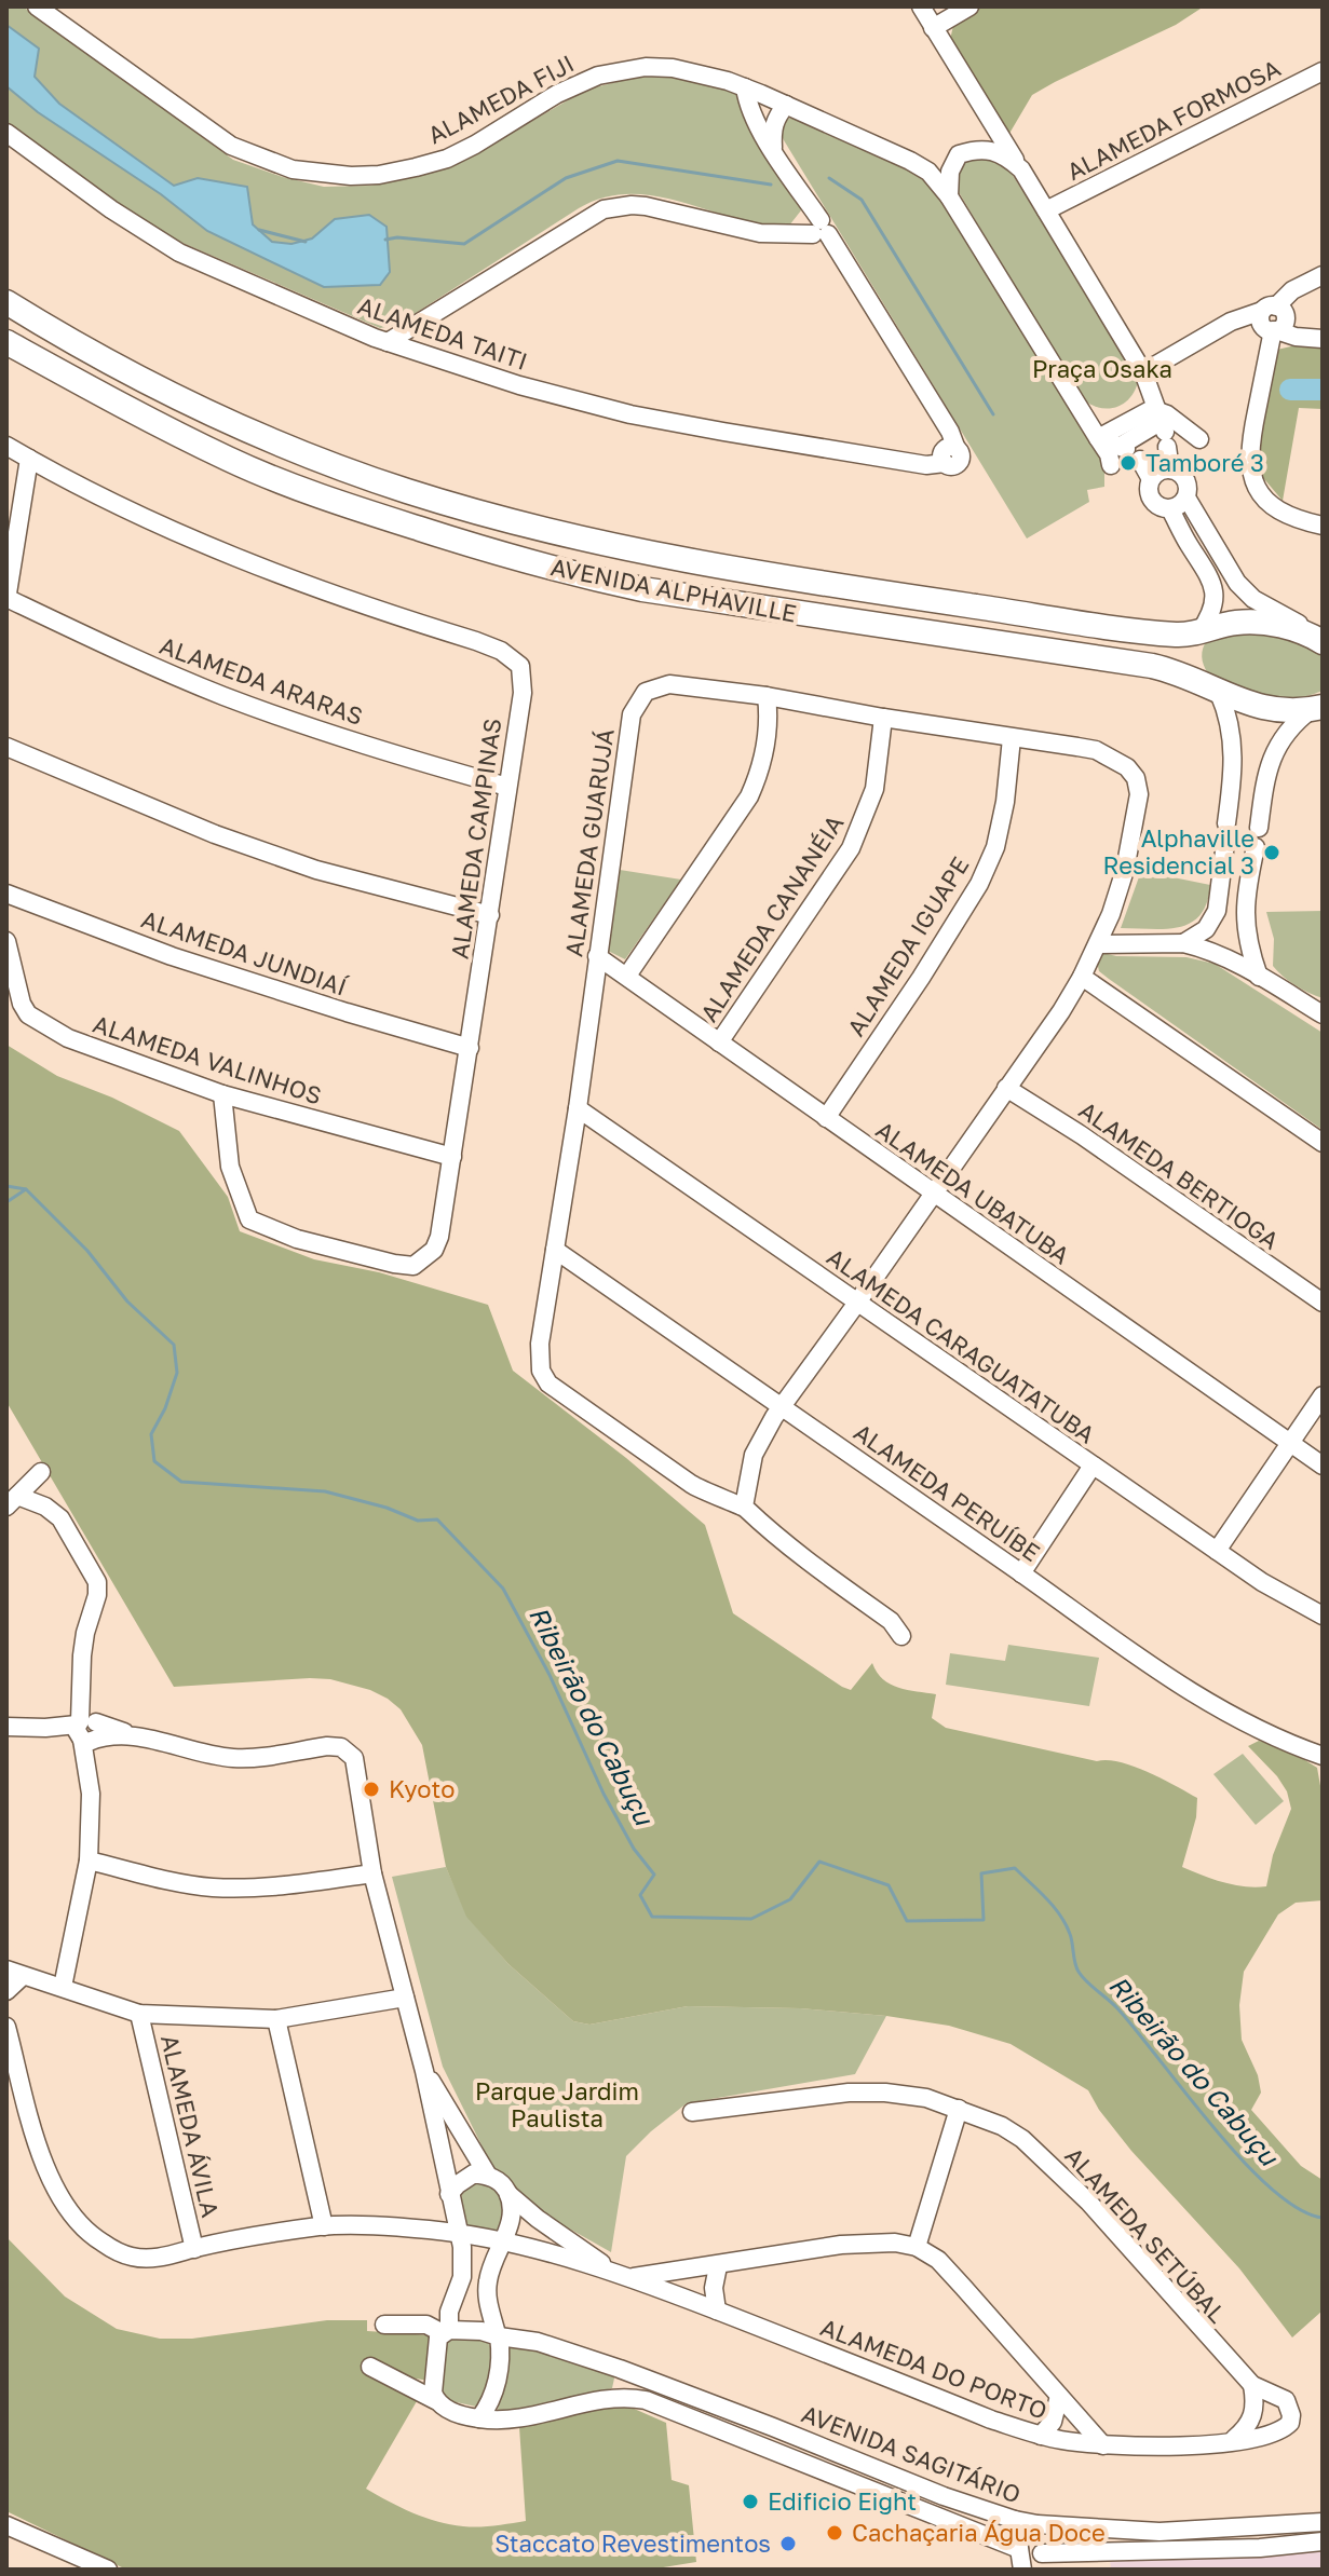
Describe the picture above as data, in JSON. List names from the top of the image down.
{
  "streets": {
    "main road": ["AVENIDA ALPHAVILLE"],
    "street": [
      "ALAMEDA FIJI",
      "ALAMEDA FORMOSA",
      "ALAMEDA TAITI",
      "ALAMEDA ARARAS",
      "ALAMEDA CAMPINAS",
      "ALAMEDA GUARUJÁ",
      "ALAMEDA CANANÉIA",
      "ALAMEDA IGUAPE",
      "ALAMEDA JUNDIAÍ",
      "ALAMEDA VALINHOS",
      "ALAMEDA BERTIOGA",
      "ALAMEDA UBATUBA",
      "ALAMEDA CARAGUATATUBA",
      "ALAMEDA PERUÍBE",
      "ALAMEDA ÁVILA",
      "ALAMEDA SETÚBAL",
      "ALAMEDA DO PORTO",
      "AVENIDA SAGITÁRIO"
    ]
  },
  "crossings": [
    ["ALAMEDA ARARAS", "ALAMEDA CAMPINAS"],
    ["ALAMEDA CAMPINAS", "ALAMEDA JUNDIAÍ"],
    ["ALAMEDA CAMPINAS", "ALAMEDA VALINHOS"],
    ["ALAMEDA GUARUJÁ", "ALAMEDA CANANÉIA"],
    ["ALAMEDA GUARUJÁ", "ALAMEDA IGUAPE"],
    ["ALAMEDA GUARUJÁ", "ALAMEDA BERTIOGA"],
    ["ALAMEDA GUARUJÁ", "ALAMEDA UBATUBA"],
    ["ALAMEDA GUARUJÁ", "ALAMEDA CARAGUATATUBA"],
    ["ALAMEDA GUARUJÁ", "ALAMEDA PERUÍBE"],
    ["ALAMEDA CANANÉIA", "ALAMEDA UBATUBA"],
    ["ALAMEDA IGUAPE", "ALAMEDA UBATUBA"],
    ["ALAMEDA SETÚBAL", "ALAMEDA DO PORTO"]
  ],
  "water": ["Ribeirão do Cabuçu"],
  "parks": ["Praça Osaka", "Parque Jardim Paulista"],
  "places": [
    "Tamboré 3",
    "Alphaville Residencial 3",
    "Kyoto",
    "Edificio Eight",
    "Cachaçaria Água Doce",
    "Staccato Revestimentos"
  ]
}
